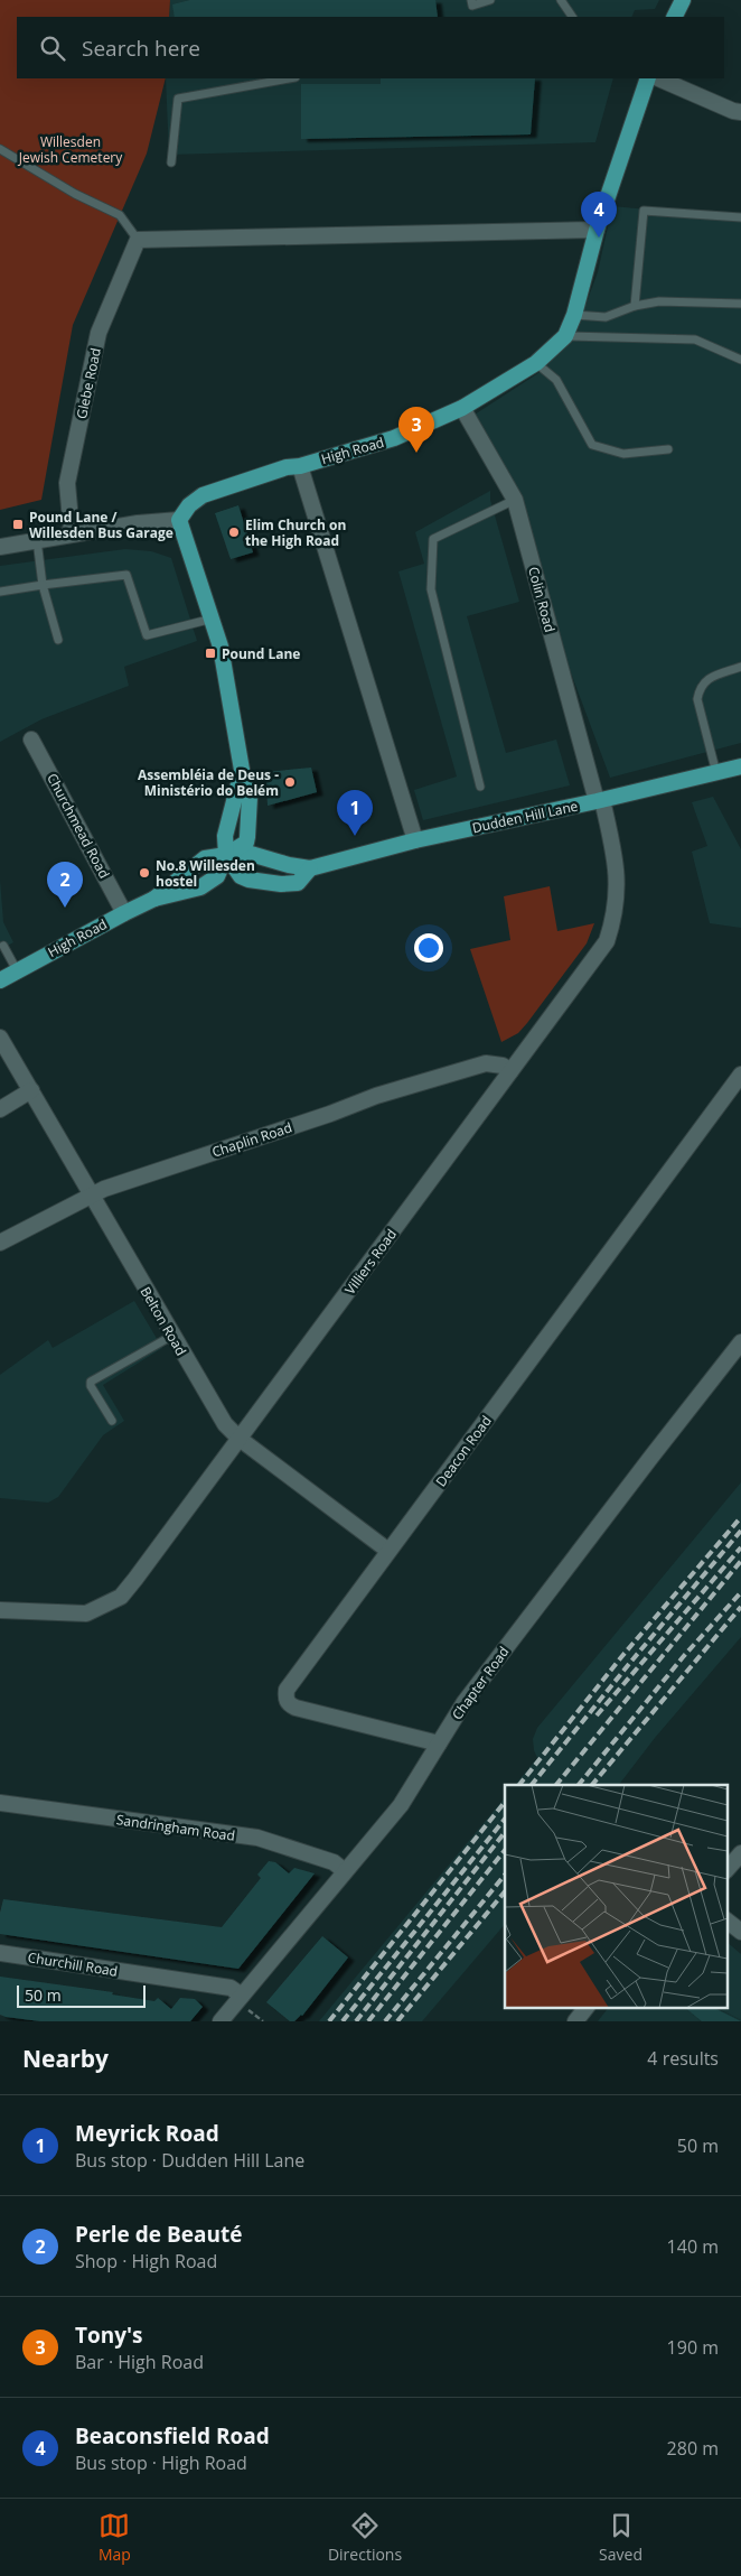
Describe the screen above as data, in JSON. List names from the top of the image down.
{
  "streets": {
    "main road": ["High Road", "Dudden Hill Lane"],
    "street": [
      "Glebe Road",
      "Colin Road",
      "Churchmead Road",
      "Chaplin Road",
      "Villiers Road",
      "Belton Road",
      "Deacon Road",
      "Chapter Road",
      "Sandringham Road",
      "Churchill Road"
    ]
  },
  "crossings": [
    ["High Road", "Colin Road"],
    ["High Road", "Dudden Hill Lane"],
    ["High Road", "Churchmead Road"],
    ["Colin Road", "Dudden Hill Lane"],
    ["Colin Road", "Villiers Road"],
    ["Dudden Hill Lane", "Villiers Road"],
    ["Chaplin Road", "Villiers Road"],
    ["Chaplin Road", "Belton Road"],
    ["Villiers Road", "Belton Road"],
    ["Belton Road", "Deacon Road"],
    ["Deacon Road", "Chapter Road"],
    ["Chapter Road", "Sandringham Road"],
    ["Chapter Road", "Churchill Road"]
  ],
  "parks": ["Willesden Jewish Cemetery"],
  "places": {
    "transit": ["Pound Lane / Willesden Bus Garage", "Pound Lane"],
    "other": ["Elim Church on the High Road", "Assembléia de Deus - Ministério do Belém", "No.8 Willesden hostel"]
  },
  "scale_bar": "50 m",
  "page": {
    "search": "Search here",
    "pins": [
      "4",
      "3",
      "1",
      "2"
    ],
    "scale": "50 m",
    "heading": ["Nearby", "4 results"],
    "list": [
      {
        "mark": "1",
        "name": "Meyrick Road",
        "note": "Bus stop · Dudden Hill Lane",
        "value": "50 m"
      },
      {
        "mark": "2",
        "name": "Perle de Beauté",
        "note": "Shop · High Road",
        "value": "140 m"
      },
      {
        "mark": "3",
        "name": "Tony's",
        "note": "Bar · High Road",
        "value": "190 m"
      },
      {
        "mark": "4",
        "name": "Beaconsfield Road",
        "note": "Bus stop · High Road",
        "value": "280 m"
      }
    ],
    "nav": ["Map", "Directions", "Saved"]
  }
}
